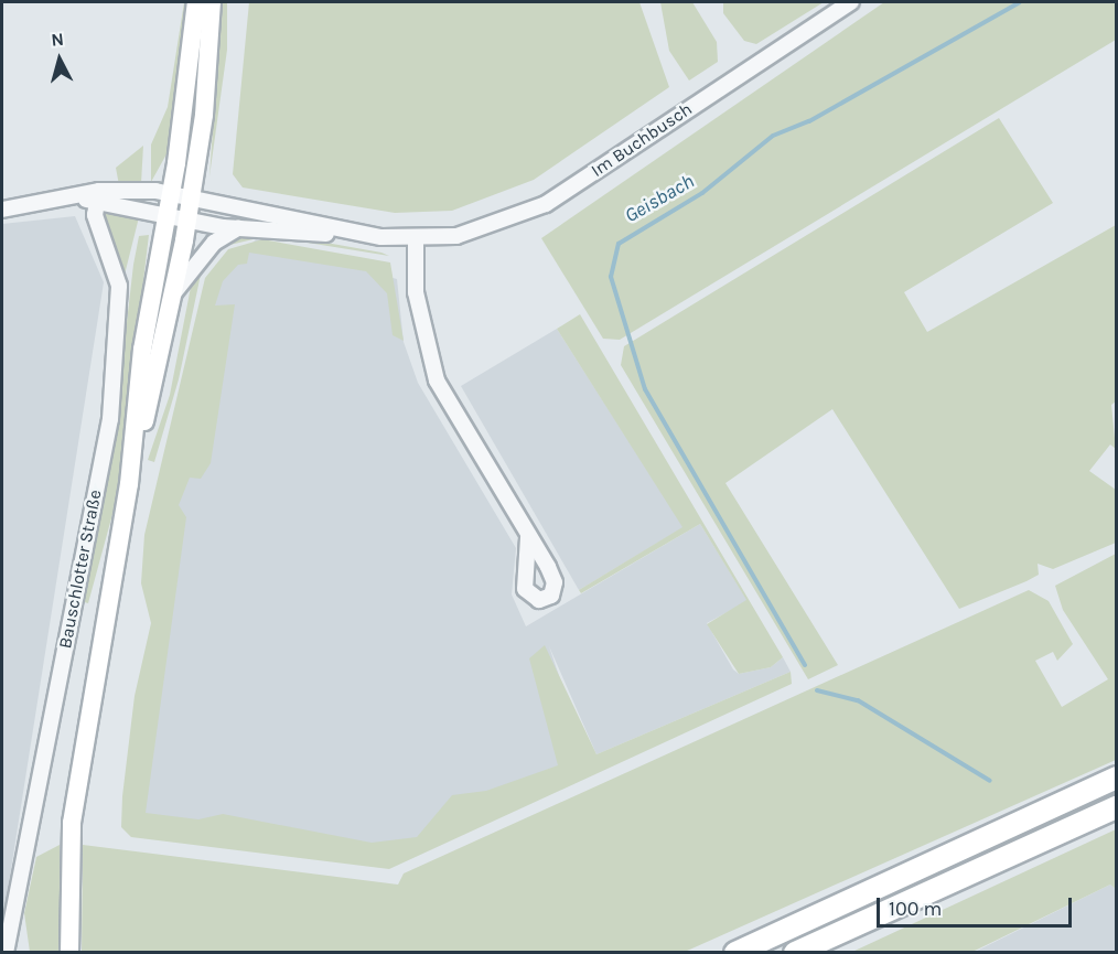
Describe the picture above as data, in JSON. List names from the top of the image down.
{
  "streets": {
    "street": ["Im Buchbusch", "Bauschlotter Straße"]
  },
  "water": ["Geisbach"],
  "scale_bar": "100 m",
  "north": "top"
}
